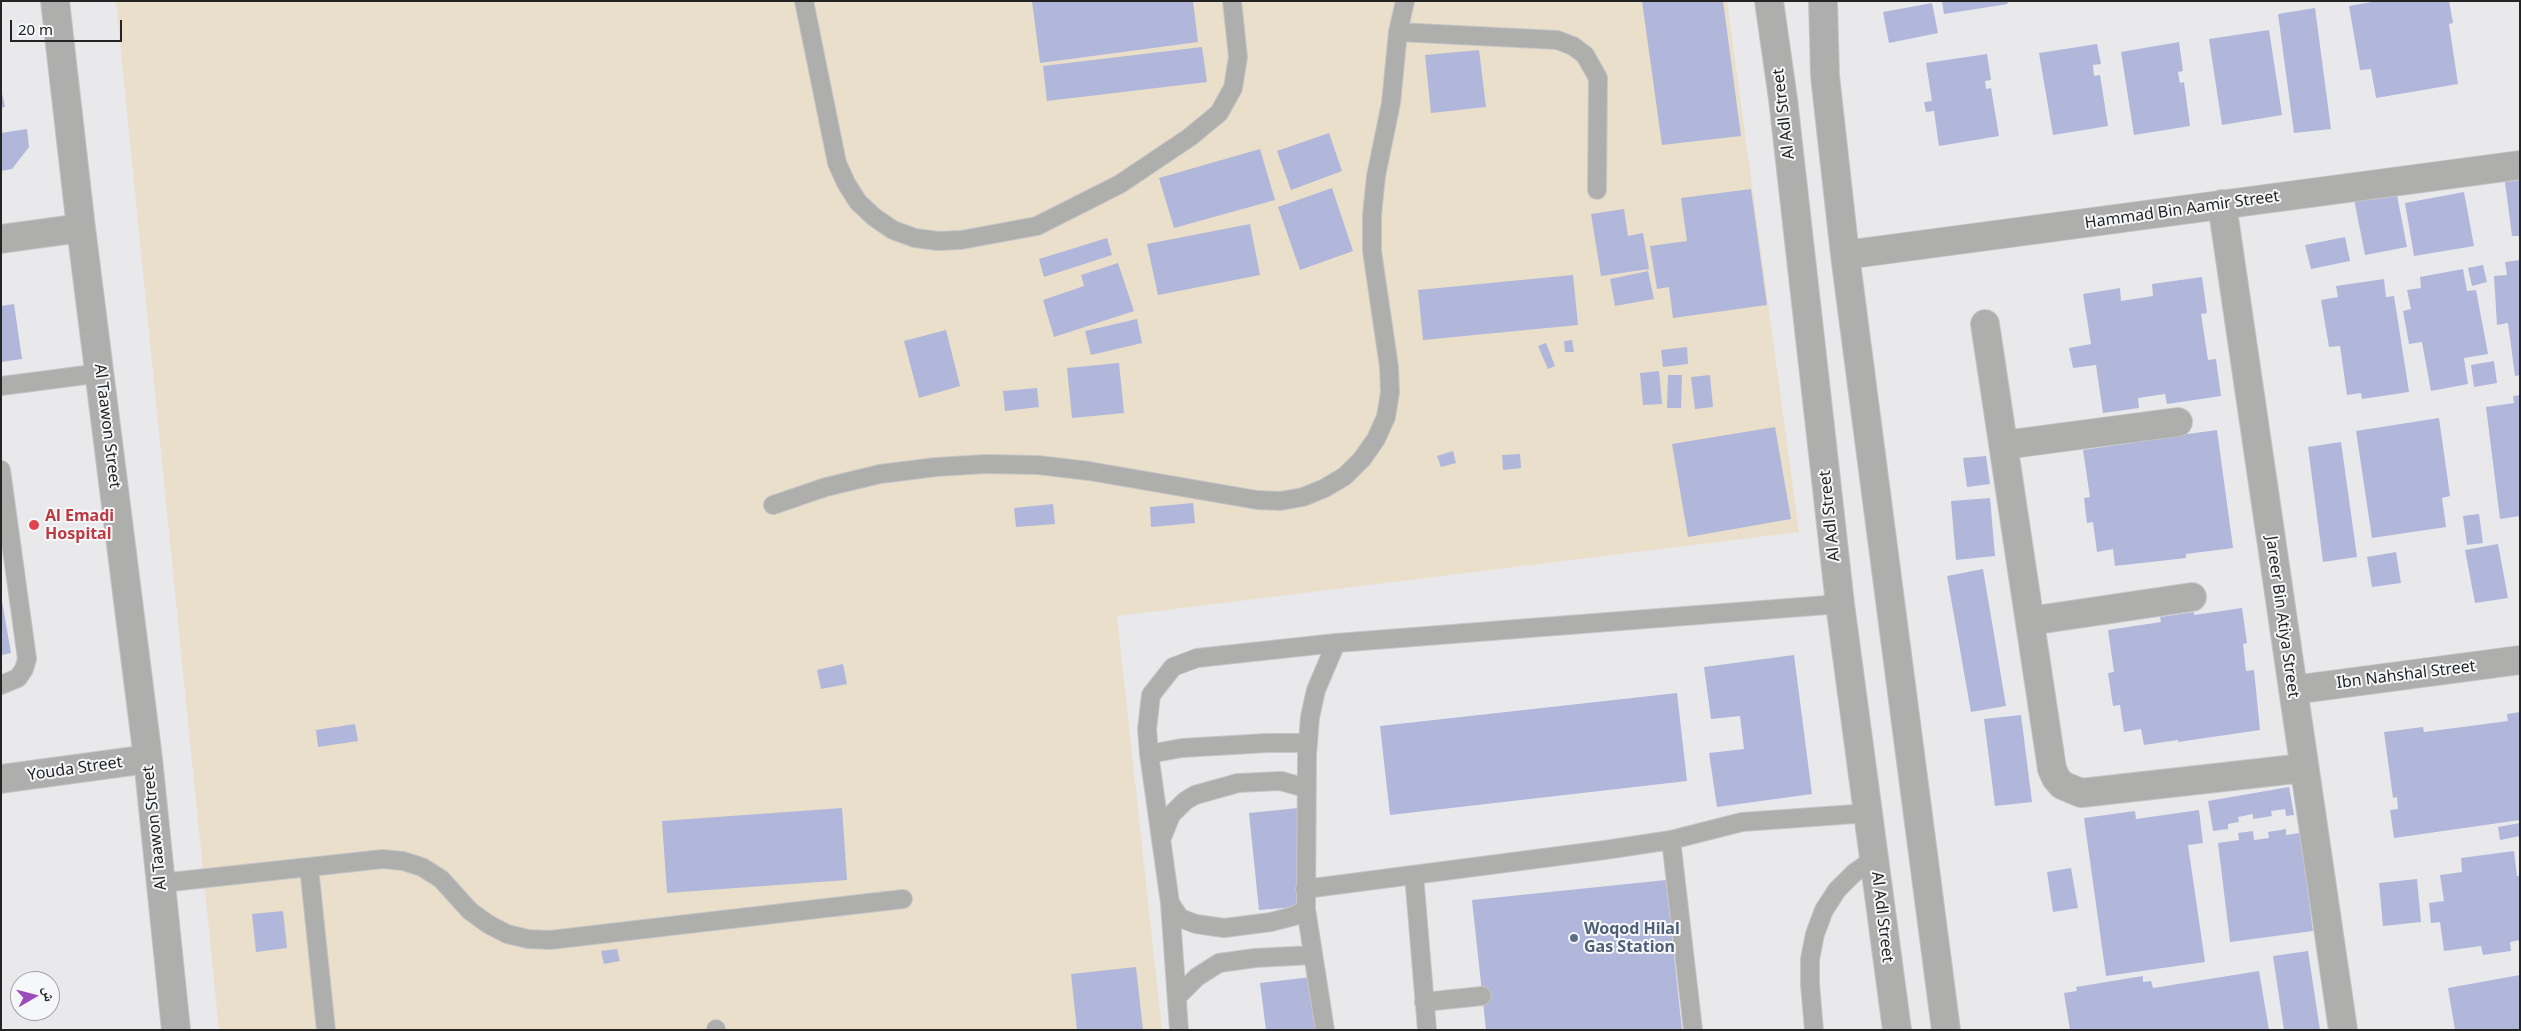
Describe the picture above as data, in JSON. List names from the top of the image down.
{
  "streets": {
    "street": [
      "Al Adl Street",
      "Hammad Bin Aamir Street",
      "Al Taawon Street",
      "Jareer Bin Atiya Street",
      "Ibn Nahshal Street",
      "Youda Street"
    ]
  },
  "crossings": [
    ["Hammad Bin Aamir Street", "Jareer Bin Atiya Street"],
    ["Al Taawon Street", "Youda Street"],
    ["Jareer Bin Atiya Street", "Ibn Nahshal Street"]
  ],
  "places": ["Al Emadi Hospital", "Woqod Hilal Gas Station"],
  "scale_bar": "20 m",
  "north": "right"
}
